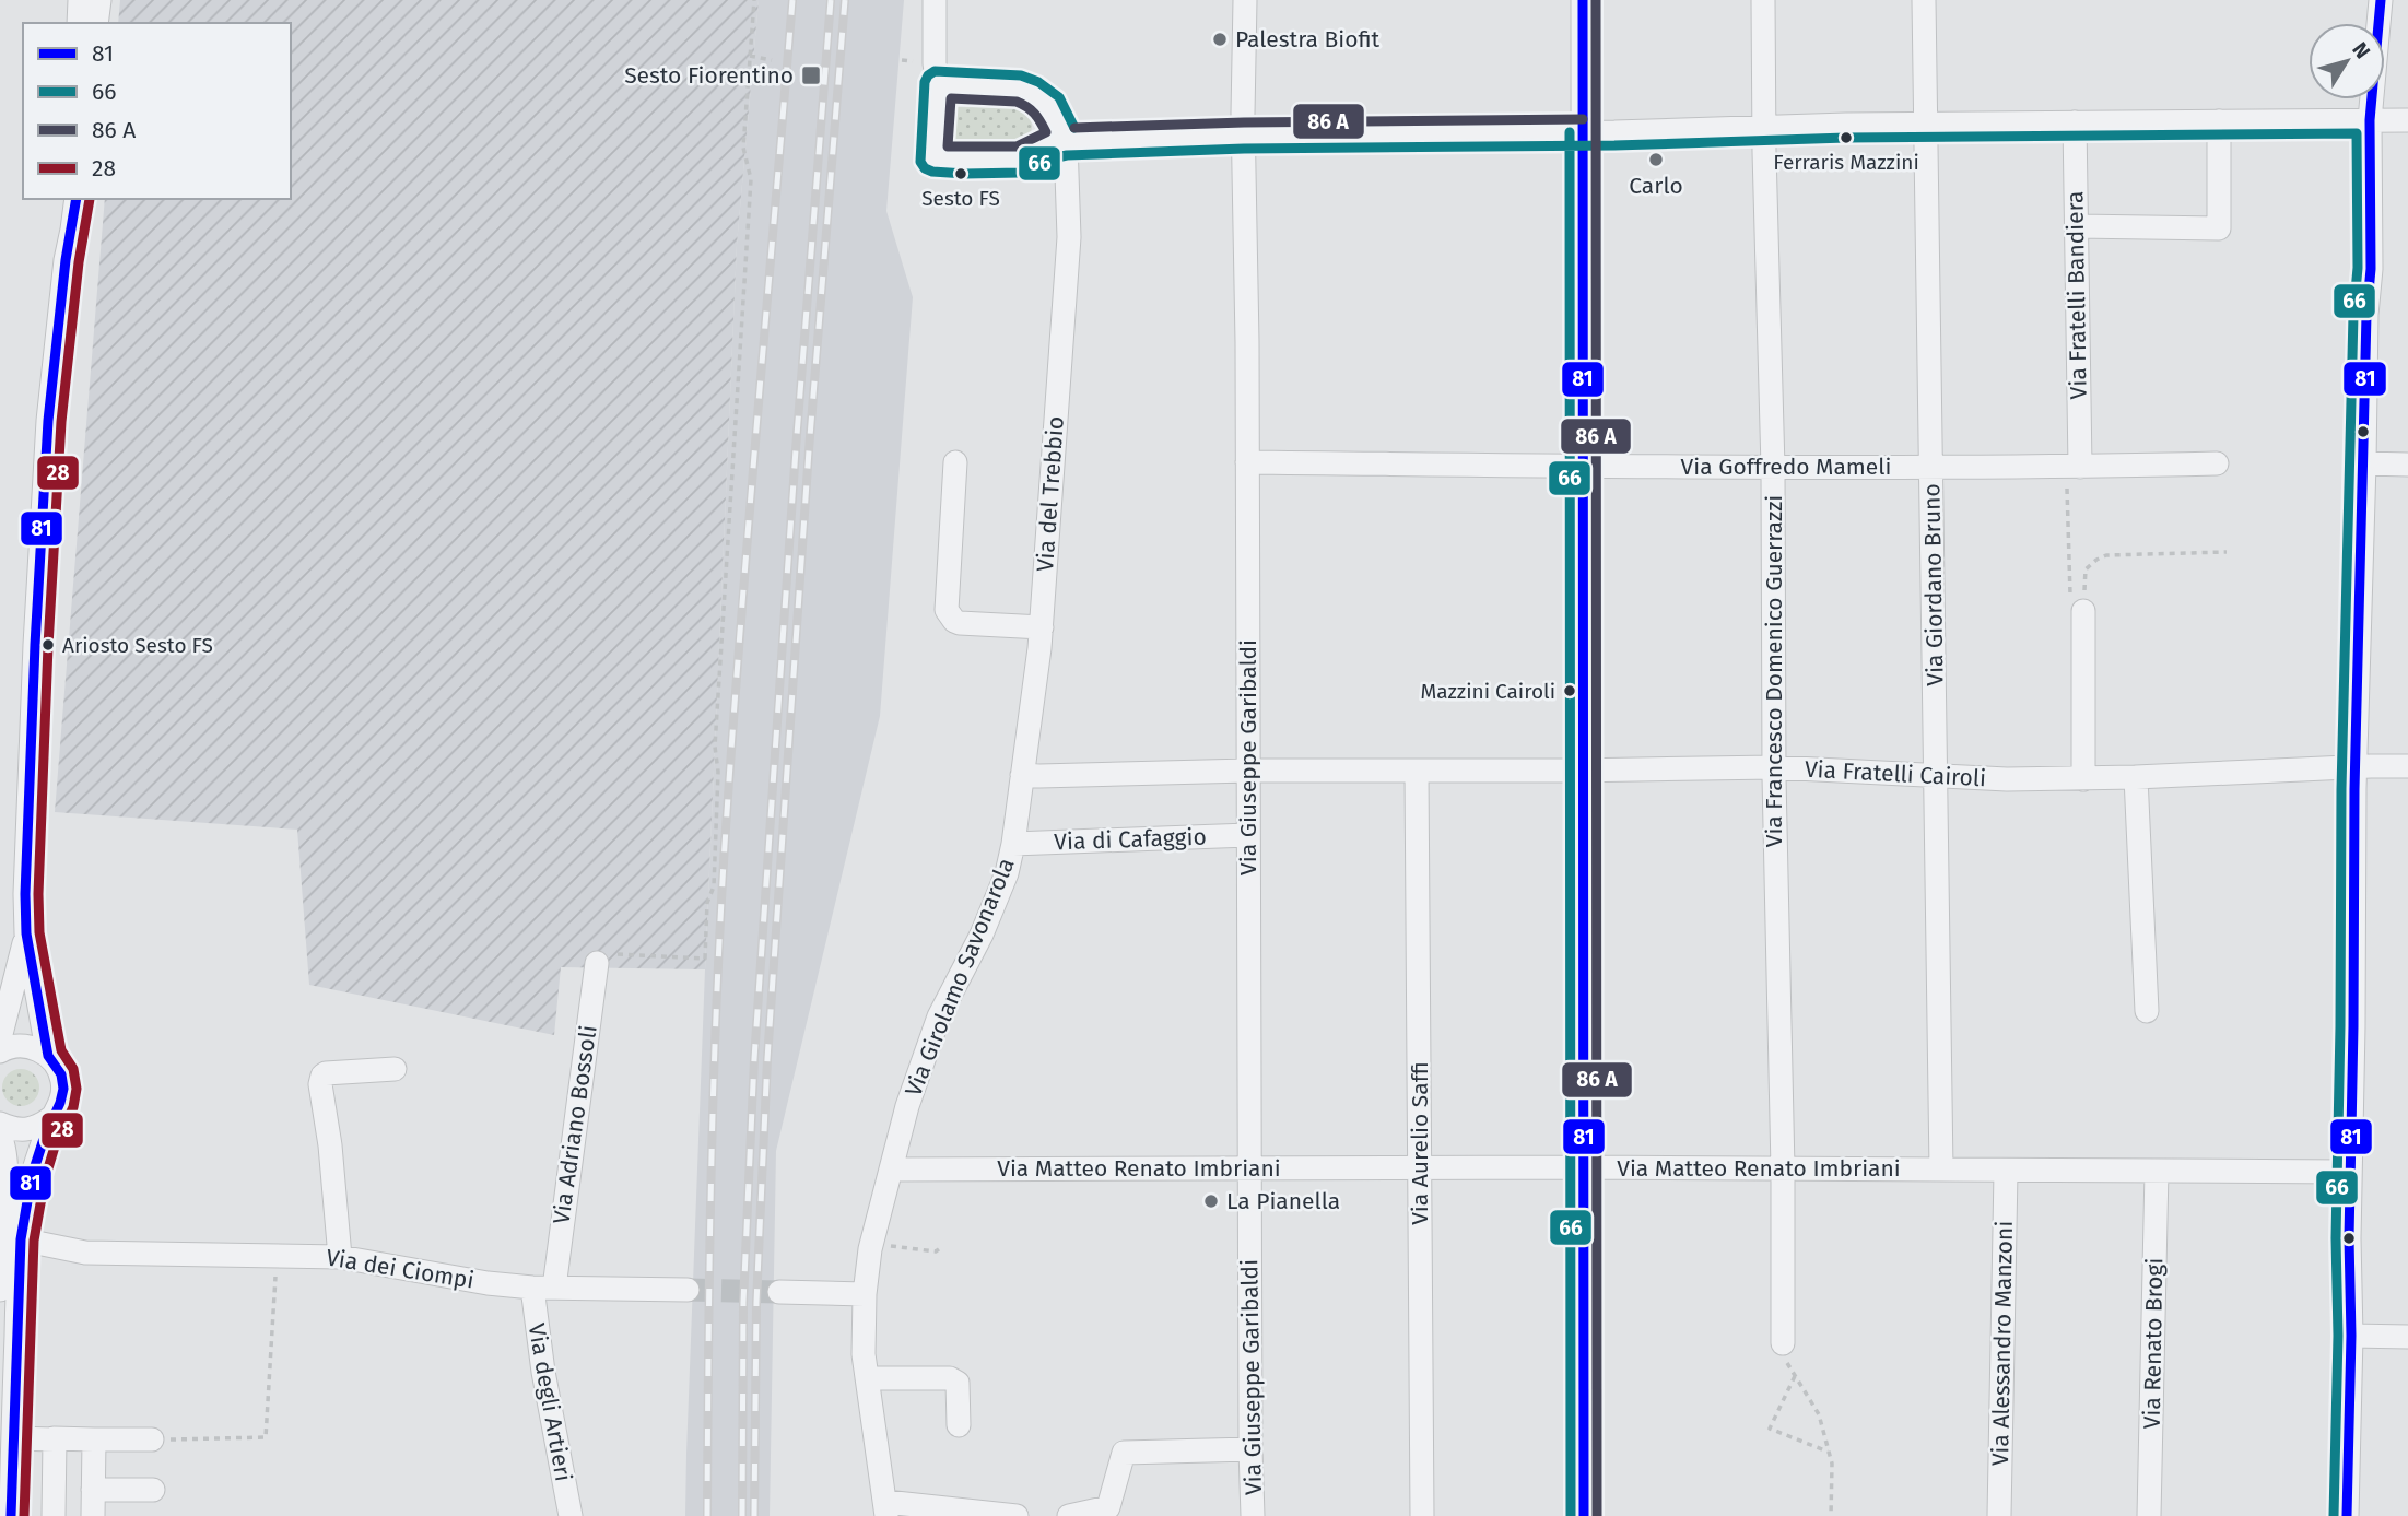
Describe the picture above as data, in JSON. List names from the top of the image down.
{
  "streets": {
    "street": [
      "Via Fratelli Bandiera",
      "Via Goffredo Mameli",
      "Via del Trebbio",
      "Via Giordano Bruno",
      "Via Francesco Domenico Guerrazzi",
      "Via Giuseppe Garibaldi",
      "Via Fratelli Cairoli",
      "Via di Cafaggio",
      "Via Girolamo Savonarola",
      "Via Adriano Bossoli",
      "Via Aurelio Saffi",
      "Via Matteo Renato Imbriani",
      "Via dei Ciompi",
      "Via Alessandro Manzoni",
      "Via Renato Brogi",
      "Via degli Artieri"
    ]
  },
  "crossings": [
    ["Via Fratelli Bandiera", "Via Goffredo Mameli"],
    ["Via Goffredo Mameli", "Via Giordano Bruno"],
    ["Via Goffredo Mameli", "Via Francesco Domenico Guerrazzi"],
    ["Via Goffredo Mameli", "Via Giuseppe Garibaldi"],
    ["Via del Trebbio", "Via Fratelli Cairoli"],
    ["Via del Trebbio", "Via di Cafaggio"],
    ["Via del Trebbio", "Via Girolamo Savonarola"],
    ["Via Giordano Bruno", "Via Fratelli Cairoli"],
    ["Via Giordano Bruno", "Via Matteo Renato Imbriani"],
    ["Via Francesco Domenico Guerrazzi", "Via Fratelli Cairoli"],
    ["Via Francesco Domenico Guerrazzi", "Via Matteo Renato Imbriani"],
    ["Via Giuseppe Garibaldi", "Via Fratelli Cairoli"],
    ["Via Giuseppe Garibaldi", "Via di Cafaggio"],
    ["Via Giuseppe Garibaldi", "Via Matteo Renato Imbriani"],
    ["Via Fratelli Cairoli", "Via Aurelio Saffi"],
    ["Via di Cafaggio", "Via Girolamo Savonarola"],
    ["Via Girolamo Savonarola", "Via Matteo Renato Imbriani"],
    ["Via Adriano Bossoli", "Via dei Ciompi"],
    ["Via Adriano Bossoli", "Via degli Artieri"],
    ["Via Aurelio Saffi", "Via Matteo Renato Imbriani"],
    ["Via Matteo Renato Imbriani", "Via Alessandro Manzoni"],
    ["Via Matteo Renato Imbriani", "Via Renato Brogi"],
    ["Via dei Ciompi", "Via degli Artieri"]
  ],
  "places": {
    "other": [
      "Palestra Biofit",
      "Ferraris Mazzini",
      "Carlo",
      "Sesto FS",
      "Ariosto Sesto FS",
      "Mazzini Cairoli",
      "La Pianella"
    ],
    "transit": ["Sesto Fiorentino"]
  },
  "lines": ["transit line 81", "transit line 66", "transit line 28"],
  "legend": [
    "81",
    "66",
    "86 A",
    "28"
  ],
  "north": "top right"
}
